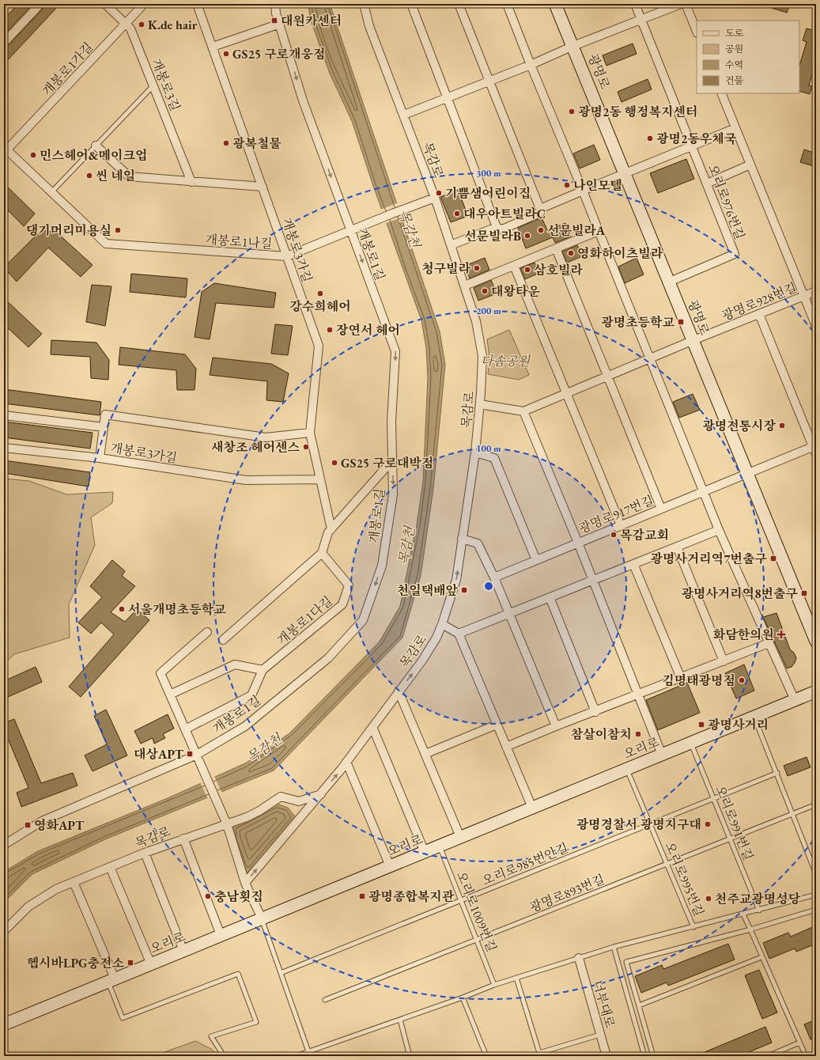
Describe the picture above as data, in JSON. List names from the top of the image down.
{
  "streets": {
    "main road": ["광명로", "오리로"],
    "street": [
      "개봉로1가길",
      "개봉로3길",
      "목감로",
      "오리로976번길",
      "개봉로1나길",
      "개봉로3가길",
      "개봉로1길",
      "광명로928번길",
      "광명로917번길",
      "개봉로1다길",
      "너부대로"
    ],
    "lane": [
      "오리로991번길",
      "오리로985번안길",
      "오리로995번길",
      "광명로893번길",
      "오리로1009번길"
    ]
  },
  "crossings": [
    ["개봉로1가길", "개봉로3길"],
    ["개봉로1가길", "개봉로1나길"],
    ["광명로", "오리로976번길"],
    ["광명로", "광명로928번길"],
    ["광명로", "광명로917번길"],
    ["목감로", "개봉로1나길"],
    ["개봉로1나길", "개봉로3가길"],
    ["개봉로1나길", "개봉로1길"],
    ["오리로", "오리로991번길"],
    ["오리로", "오리로995번길"],
    ["오리로", "오리로1009번길"],
    ["오리로991번길", "오리로985번안길"],
    ["오리로991번길", "광명로893번길"],
    ["오리로985번안길", "오리로995번길"],
    ["오리로985번안길", "오리로1009번길"],
    ["오리로995번길", "광명로893번길"],
    ["광명로893번길", "오리로1009번길"]
  ],
  "one_way": ["개봉로1길"],
  "water": ["목감천"],
  "parks": ["다솜공원"],
  "places": {
    "transit": [
      "대원카센터",
      "광명초등학교",
      "광명사거리역7번출구",
      "천일택배앞",
      "광명사거리역8번출구",
      "광명사거리",
      "대상APT",
      "영화APT",
      "광명종합복지관",
      "헵시바LPG충전소"
    ],
    "other": [
      "K.de hair",
      "GS25 구로개웅점",
      "광명2동 행정복지센터",
      "광명2동우체국",
      "광복철물",
      "민스헤어&메이크업",
      "씬 네일",
      "나인모텔",
      "기쁨샘어린이집",
      "대우아트빌라C",
      "댕기머리미용실",
      "선문빌라A",
      "선문빌라B",
      "영화하이츠빌라",
      "청구빌라",
      "삼호빌라",
      "대왕타운",
      "강수희헤어",
      "장연서 헤어",
      "광명전통시장",
      "새창조 헤어센스",
      "GS25 구로대박점",
      "목감교회",
      "서울개명초등학교",
      "김명태광명점",
      "참살이참치",
      "광명경찰서 광명지구대",
      "충남횟집",
      "천주교광명성당"
    ],
    "health": ["화담한의원"]
  },
  "legend": [
    "도로",
    "공원",
    "수역",
    "건물"
  ],
  "rings": ["300 m", "200 m", "100 m"]
}
